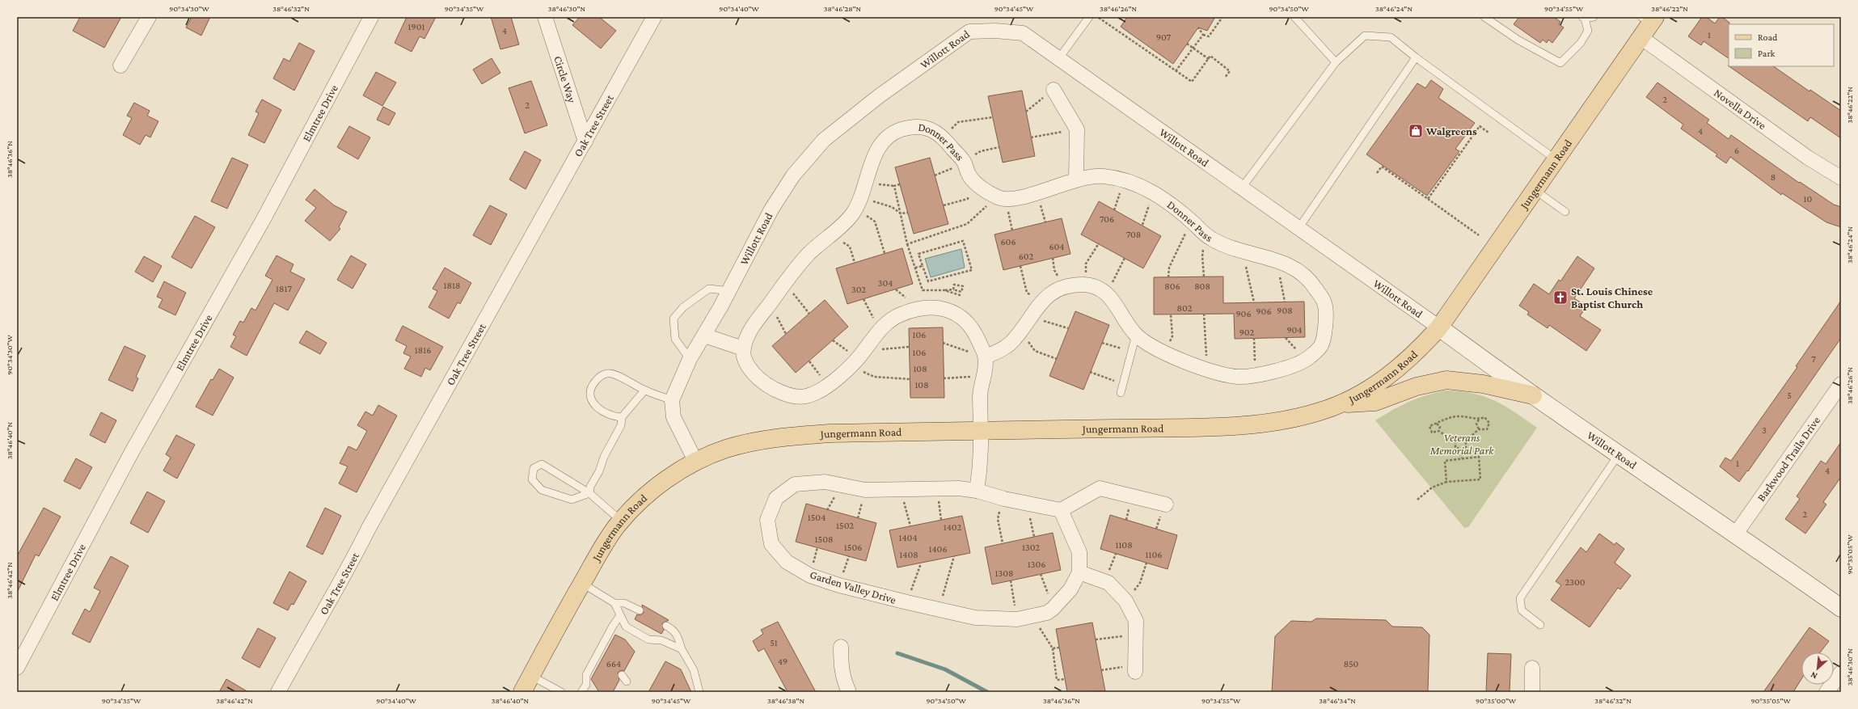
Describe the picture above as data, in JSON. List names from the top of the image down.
{
  "streets": {
    "main road": ["Willott Road", "Jungermann Road"],
    "street": [
      "Circle Way",
      "Novella Drive",
      "Elmtree Drive",
      "Oak Tree Street",
      "Donner Pass",
      "Barkwood Trails Drive",
      "Garden Valley Drive"
    ]
  },
  "crossings": [
    ["Willott Road", "Jungermann Road"],
    ["Willott Road", "Barkwood Trails Drive"],
    ["Circle Way", "Oak Tree Street"],
    ["Novella Drive", "Jungermann Road"]
  ],
  "parks": ["Veterans Memorial Park"],
  "places": {
    "shop": ["Walgreens"],
    "church": ["St. Louis Chinese Baptist Church"]
  },
  "house_numbers": [
    "1901",
    "4",
    "1",
    "907",
    "2",
    "2",
    "4",
    "6",
    "8",
    "10",
    "706",
    "708",
    "606",
    "604",
    "602",
    "304",
    "1818",
    "806",
    "808",
    "1817",
    "302",
    "802",
    "908",
    "906",
    "906",
    "904",
    "902",
    "106",
    "1816",
    "106",
    "7",
    "108",
    "108",
    "5",
    "3",
    "1",
    "4",
    "2",
    "1504",
    "1502",
    "1402",
    "1404",
    "1508",
    "1108",
    "1506",
    "1302",
    "1406",
    "1408",
    "1106",
    "1306",
    "1308",
    "2300",
    "51",
    "49",
    "664",
    "850"
  ],
  "legend": ["Road", "Park"],
  "north": "bottom left",
  "coordinates": [
    "90°34'30\"W",
    "38°46'32\"N",
    "90°34'35\"W",
    "38°46'30\"N",
    "90°34'40\"W",
    "38°46'28\"N",
    "90°34'45\"W",
    "38°46'26\"N",
    "90°34'50\"W",
    "38°46'24\"N",
    "90°34'55\"W",
    "38°46'22\"N",
    "38°46'36\"N",
    "38°46'40\"N",
    "90°35'05\"W",
    "38°46'42\"N",
    "38°46'38\"N",
    "38°46'34\"N",
    "90°35'00\"W"
  ]
}
